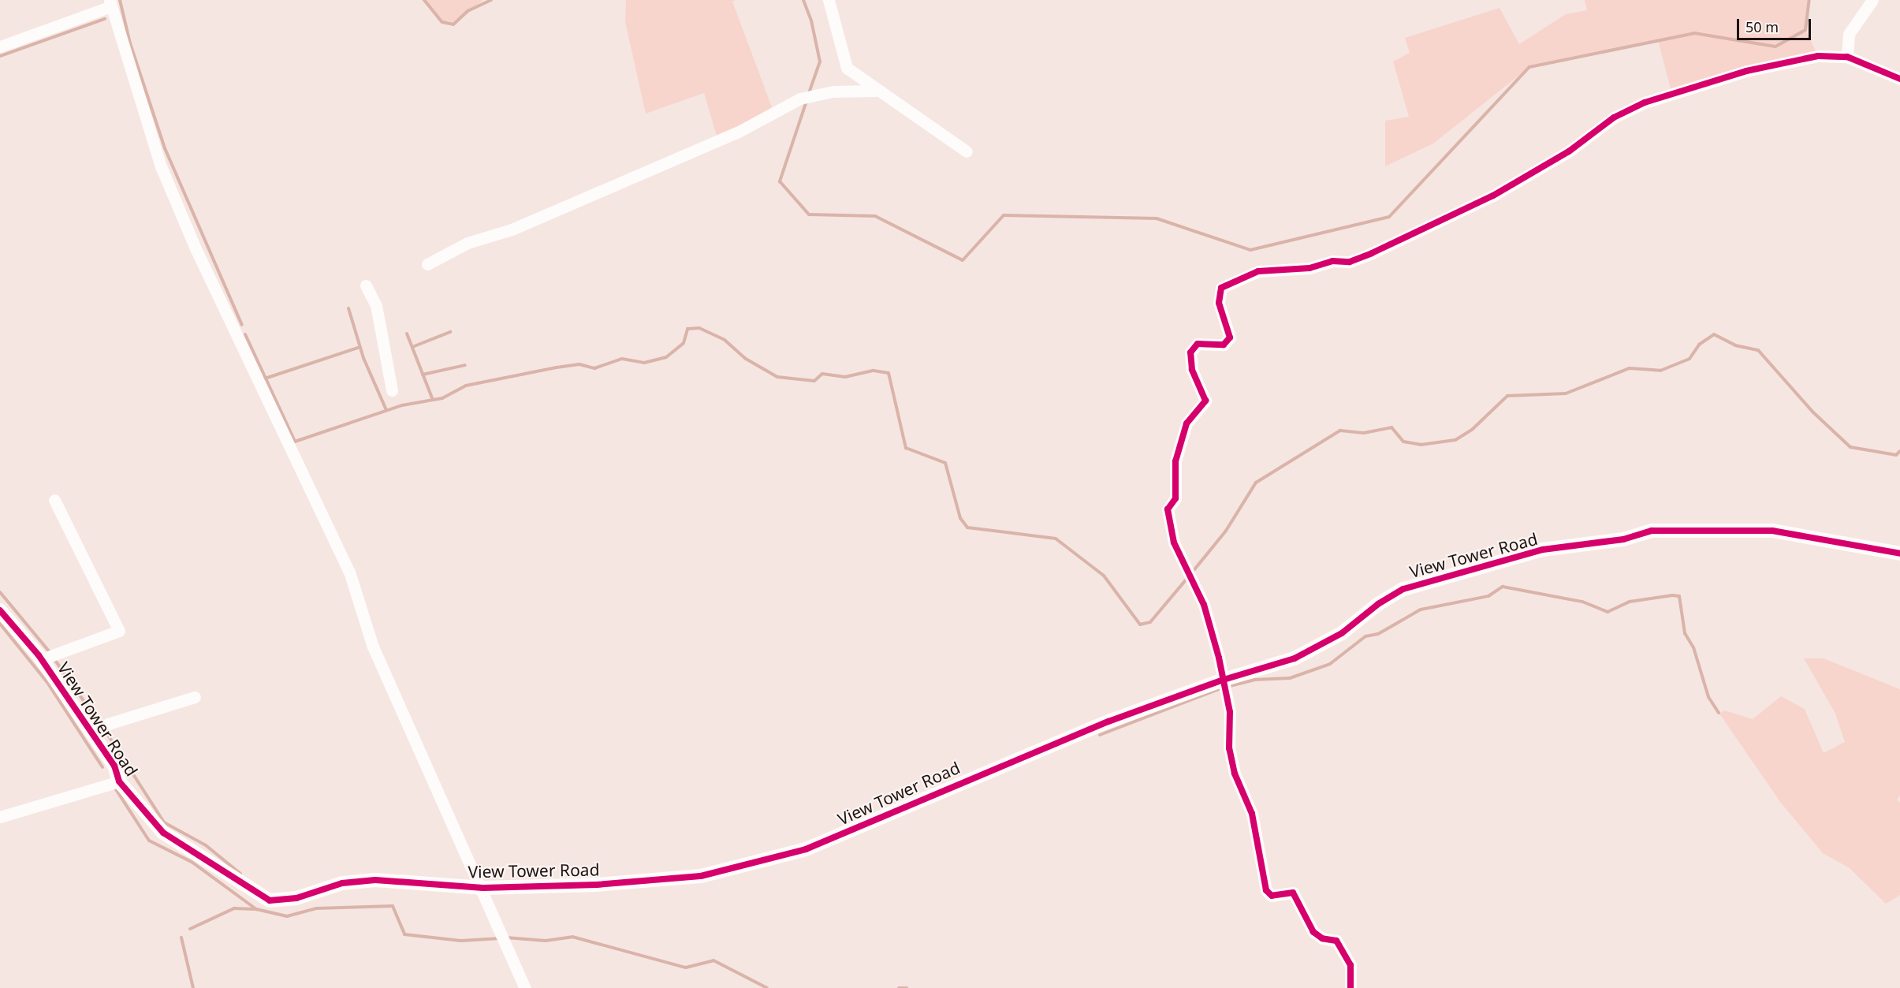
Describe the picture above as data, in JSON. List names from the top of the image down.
{
  "streets": {
    "street": ["View Tower Road"]
  },
  "scale_bar": "50 m"
}
